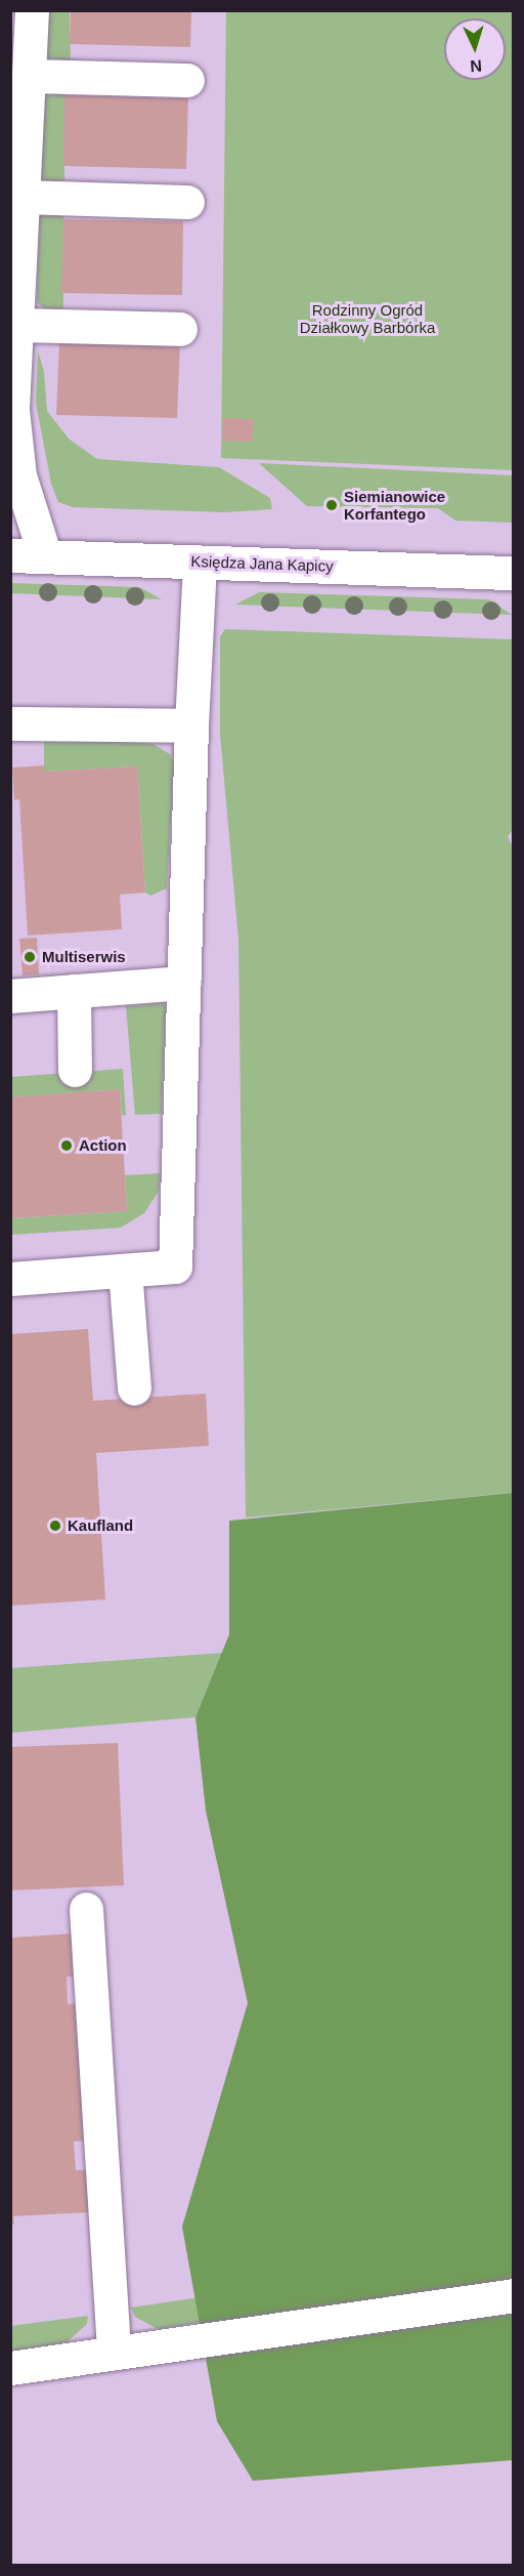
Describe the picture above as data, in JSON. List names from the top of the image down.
{
  "streets": {
    "street": ["Księdza Jana Kapicy"]
  },
  "parks": ["Rodzinny Ogród Działkowy Barbórka"],
  "places": [
    "Siemianowice Korfantego",
    "Multiserwis",
    "Action",
    "Kaufland"
  ],
  "north": "bottom"
}
